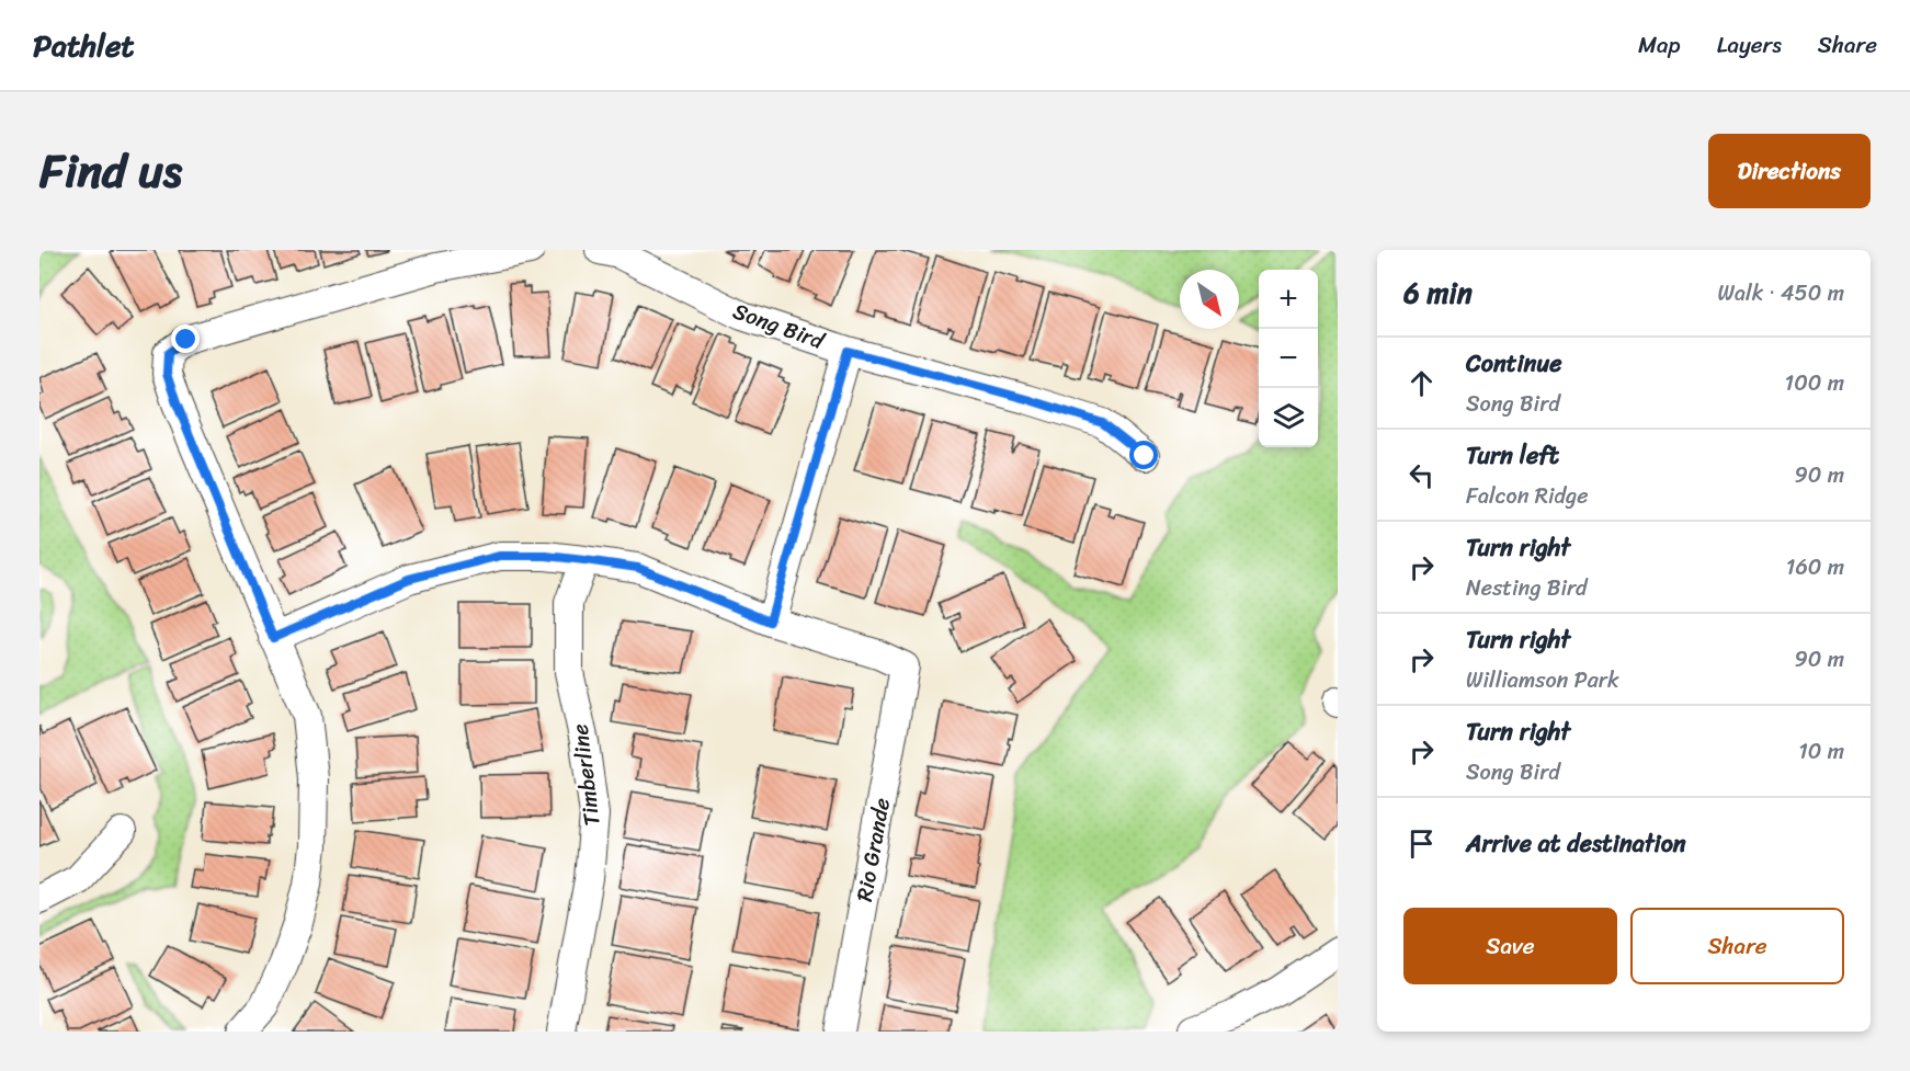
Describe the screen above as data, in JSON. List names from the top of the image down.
{
  "streets": {
    "street": ["Song Bird", "Timberline", "Rio Grande"]
  },
  "north": "bottom right",
  "page": {
    "header": "Pathlet",
    "nav": ["Map", "Layers", "Share"],
    "title": "Find us",
    "buttons": [
      "Directions",
      ["Save", "Share"]
    ],
    "heading": ["6 min", "Walk · 450 m"],
    "map_buttons": ["+", "−"],
    "list": [
      ["Continue", "Song Bird", "100 m"],
      ["Turn left", "Falcon Ridge", "90 m"],
      ["Turn right", "Nesting Bird", "160 m"],
      ["Turn right", "Williamson Park", "90 m"],
      ["Turn right", "Song Bird", "10 m"],
      "Arrive at destination"
    ]
  }
}
